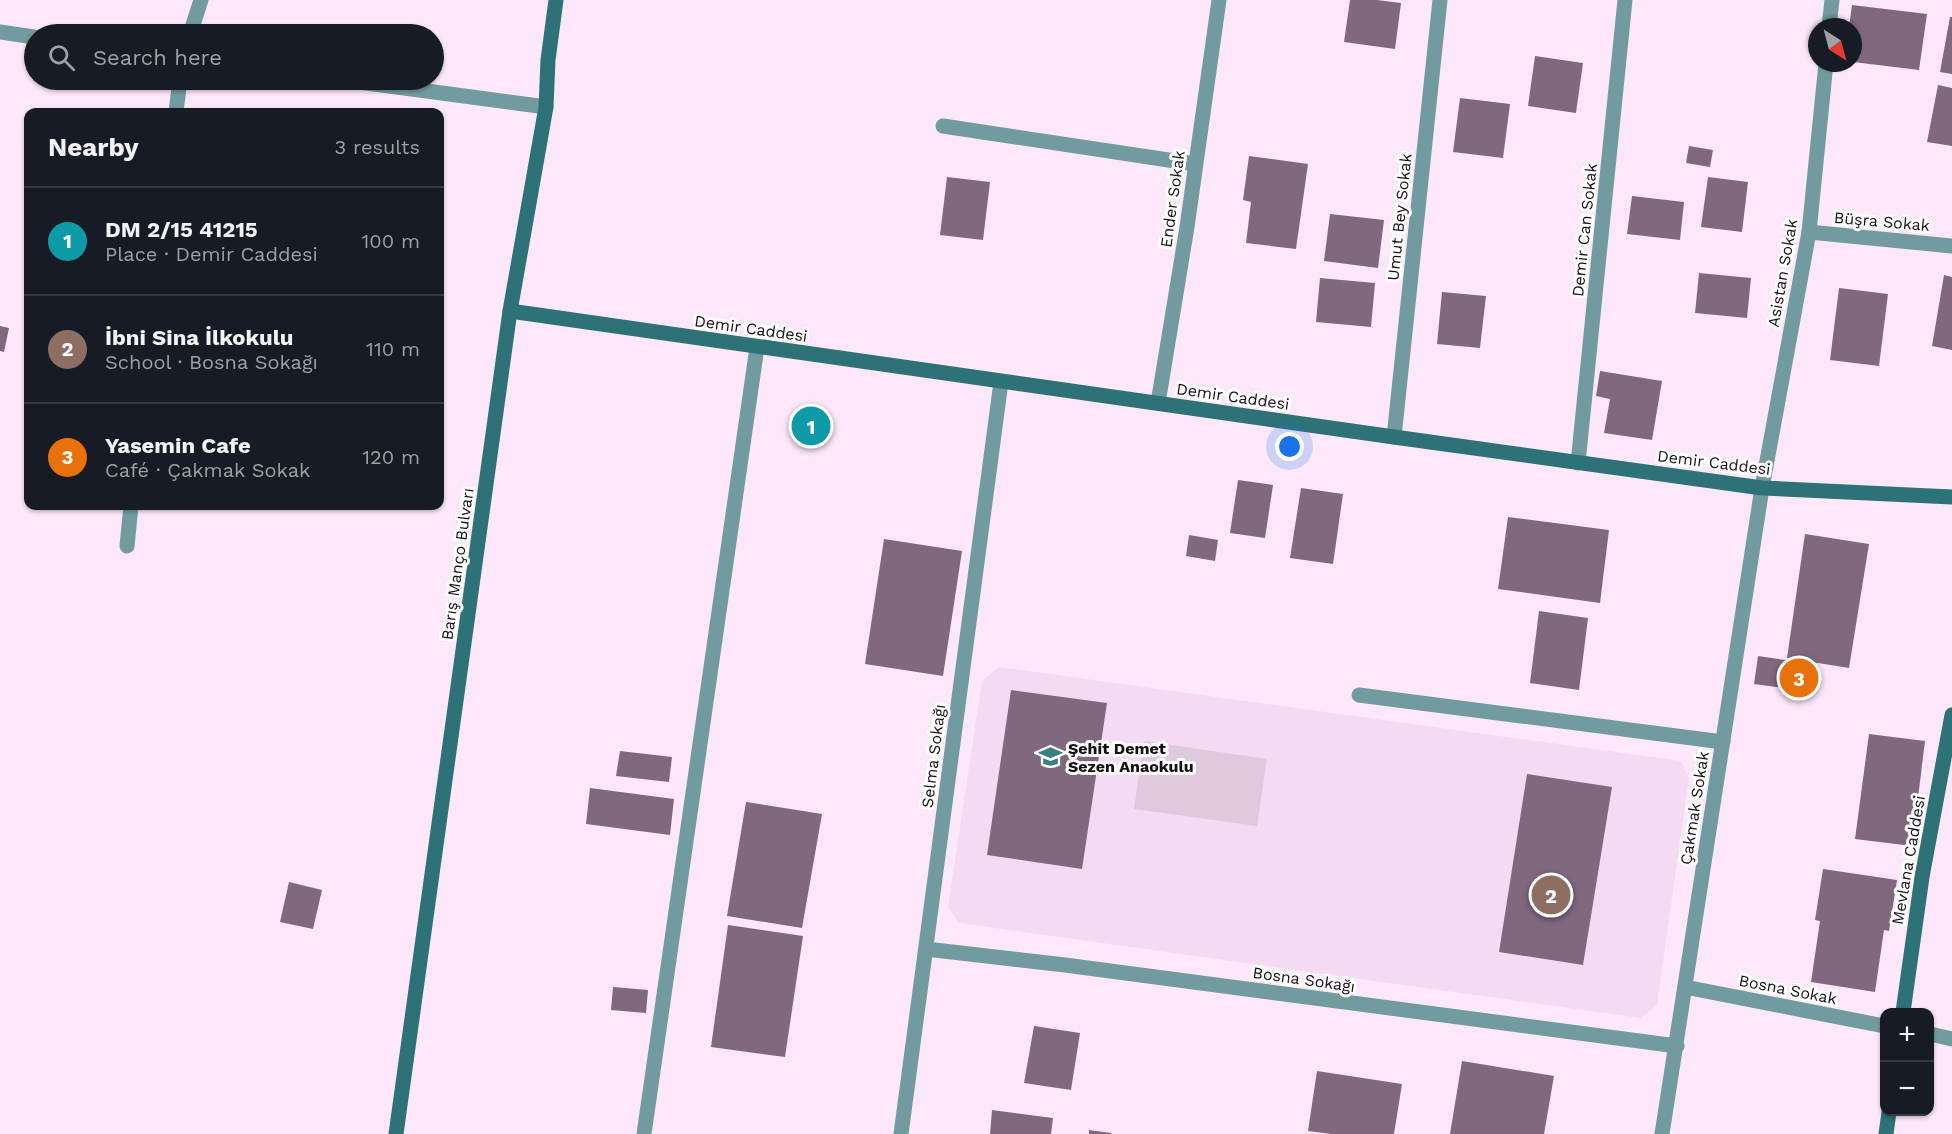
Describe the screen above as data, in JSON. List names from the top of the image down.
{
  "streets": {
    "street": [
      "Ender Sokak",
      "Umut Bey Sokak",
      "Büşra Sokak",
      "Demir Can Sokak",
      "Asistan Sokak",
      "Demir Caddesi",
      "Barış Manço Bulvarı",
      "Selma Sokağı",
      "Çakmak Sokak",
      "Mevlana Caddesi",
      "Bosna Sokağı",
      "Bosna Sokak"
    ]
  },
  "crossings": [
    ["Ender Sokak", "Demir Caddesi"],
    ["Umut Bey Sokak", "Demir Caddesi"],
    ["Büşra Sokak", "Asistan Sokak"],
    ["Demir Can Sokak", "Demir Caddesi"],
    ["Asistan Sokak", "Demir Caddesi"],
    ["Asistan Sokak", "Çakmak Sokak"],
    ["Demir Caddesi", "Barış Manço Bulvarı"],
    ["Demir Caddesi", "Selma Sokağı"],
    ["Demir Caddesi", "Çakmak Sokak"],
    ["Selma Sokağı", "Bosna Sokağı"],
    ["Çakmak Sokak", "Bosna Sokağı"],
    ["Çakmak Sokak", "Bosna Sokak"]
  ],
  "places": {
    "school or university": ["Şehit Demet Sezen Anaokulu"]
  },
  "north": "bottom right",
  "page": {
    "search": "Search here",
    "heading": ["Nearby", "3 results"],
    "list": [
      {
        "mark": "1",
        "name": "DM 2/15 41215",
        "note": "Place · Demir Caddesi",
        "value": "100 m"
      },
      {
        "mark": "2",
        "name": "İbni Sina İlkokulu",
        "note": "School · Bosna Sokağı",
        "value": "110 m"
      },
      {
        "mark": "3",
        "name": "Yasemin Cafe",
        "note": "Café · Çakmak Sokak",
        "value": "120 m"
      }
    ],
    "pins": ["1", "3", "2"],
    "map_buttons": ["+", "−"]
  }
}
